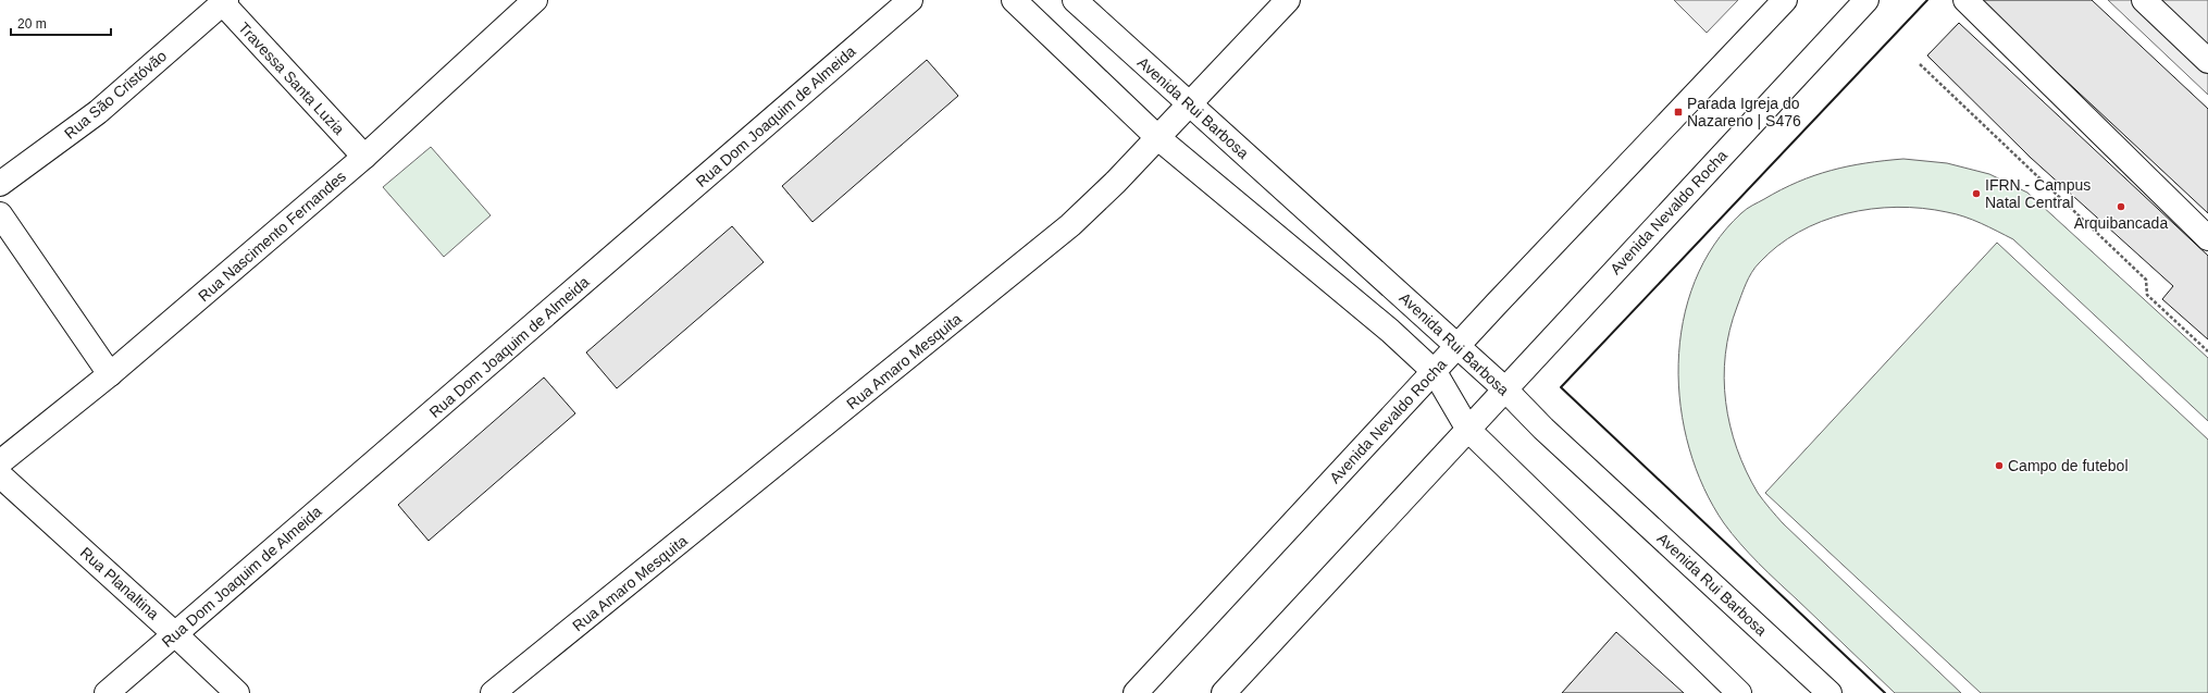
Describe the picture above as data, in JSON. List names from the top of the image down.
{
  "streets": {
    "main road": [
      "Travessa Santa Luzia",
      "Rua São Cristóvão",
      "Avenida Rui Barbosa",
      "Rua Dom Joaquim de Almeida",
      "Avenida Nevaldo Rocha",
      "Rua Nascimento Fernandes",
      "Rua Amaro Mesquita",
      "Rua Planaltina"
    ]
  },
  "crossings": [
    ["Travessa Santa Luzia", "Rua São Cristóvão"],
    ["Travessa Santa Luzia", "Rua Nascimento Fernandes"],
    ["Avenida Rui Barbosa", "Avenida Nevaldo Rocha"],
    ["Avenida Rui Barbosa", "Rua Amaro Mesquita"],
    ["Rua Dom Joaquim de Almeida", "Rua Planaltina"]
  ],
  "places": {
    "transit": ["Parada Igreja do Nazareno | S476"],
    "other": ["IFRN - Campus Natal Central", "Arquibancada", "Campo de futebol"]
  },
  "scale_bar": "20 m"
}
